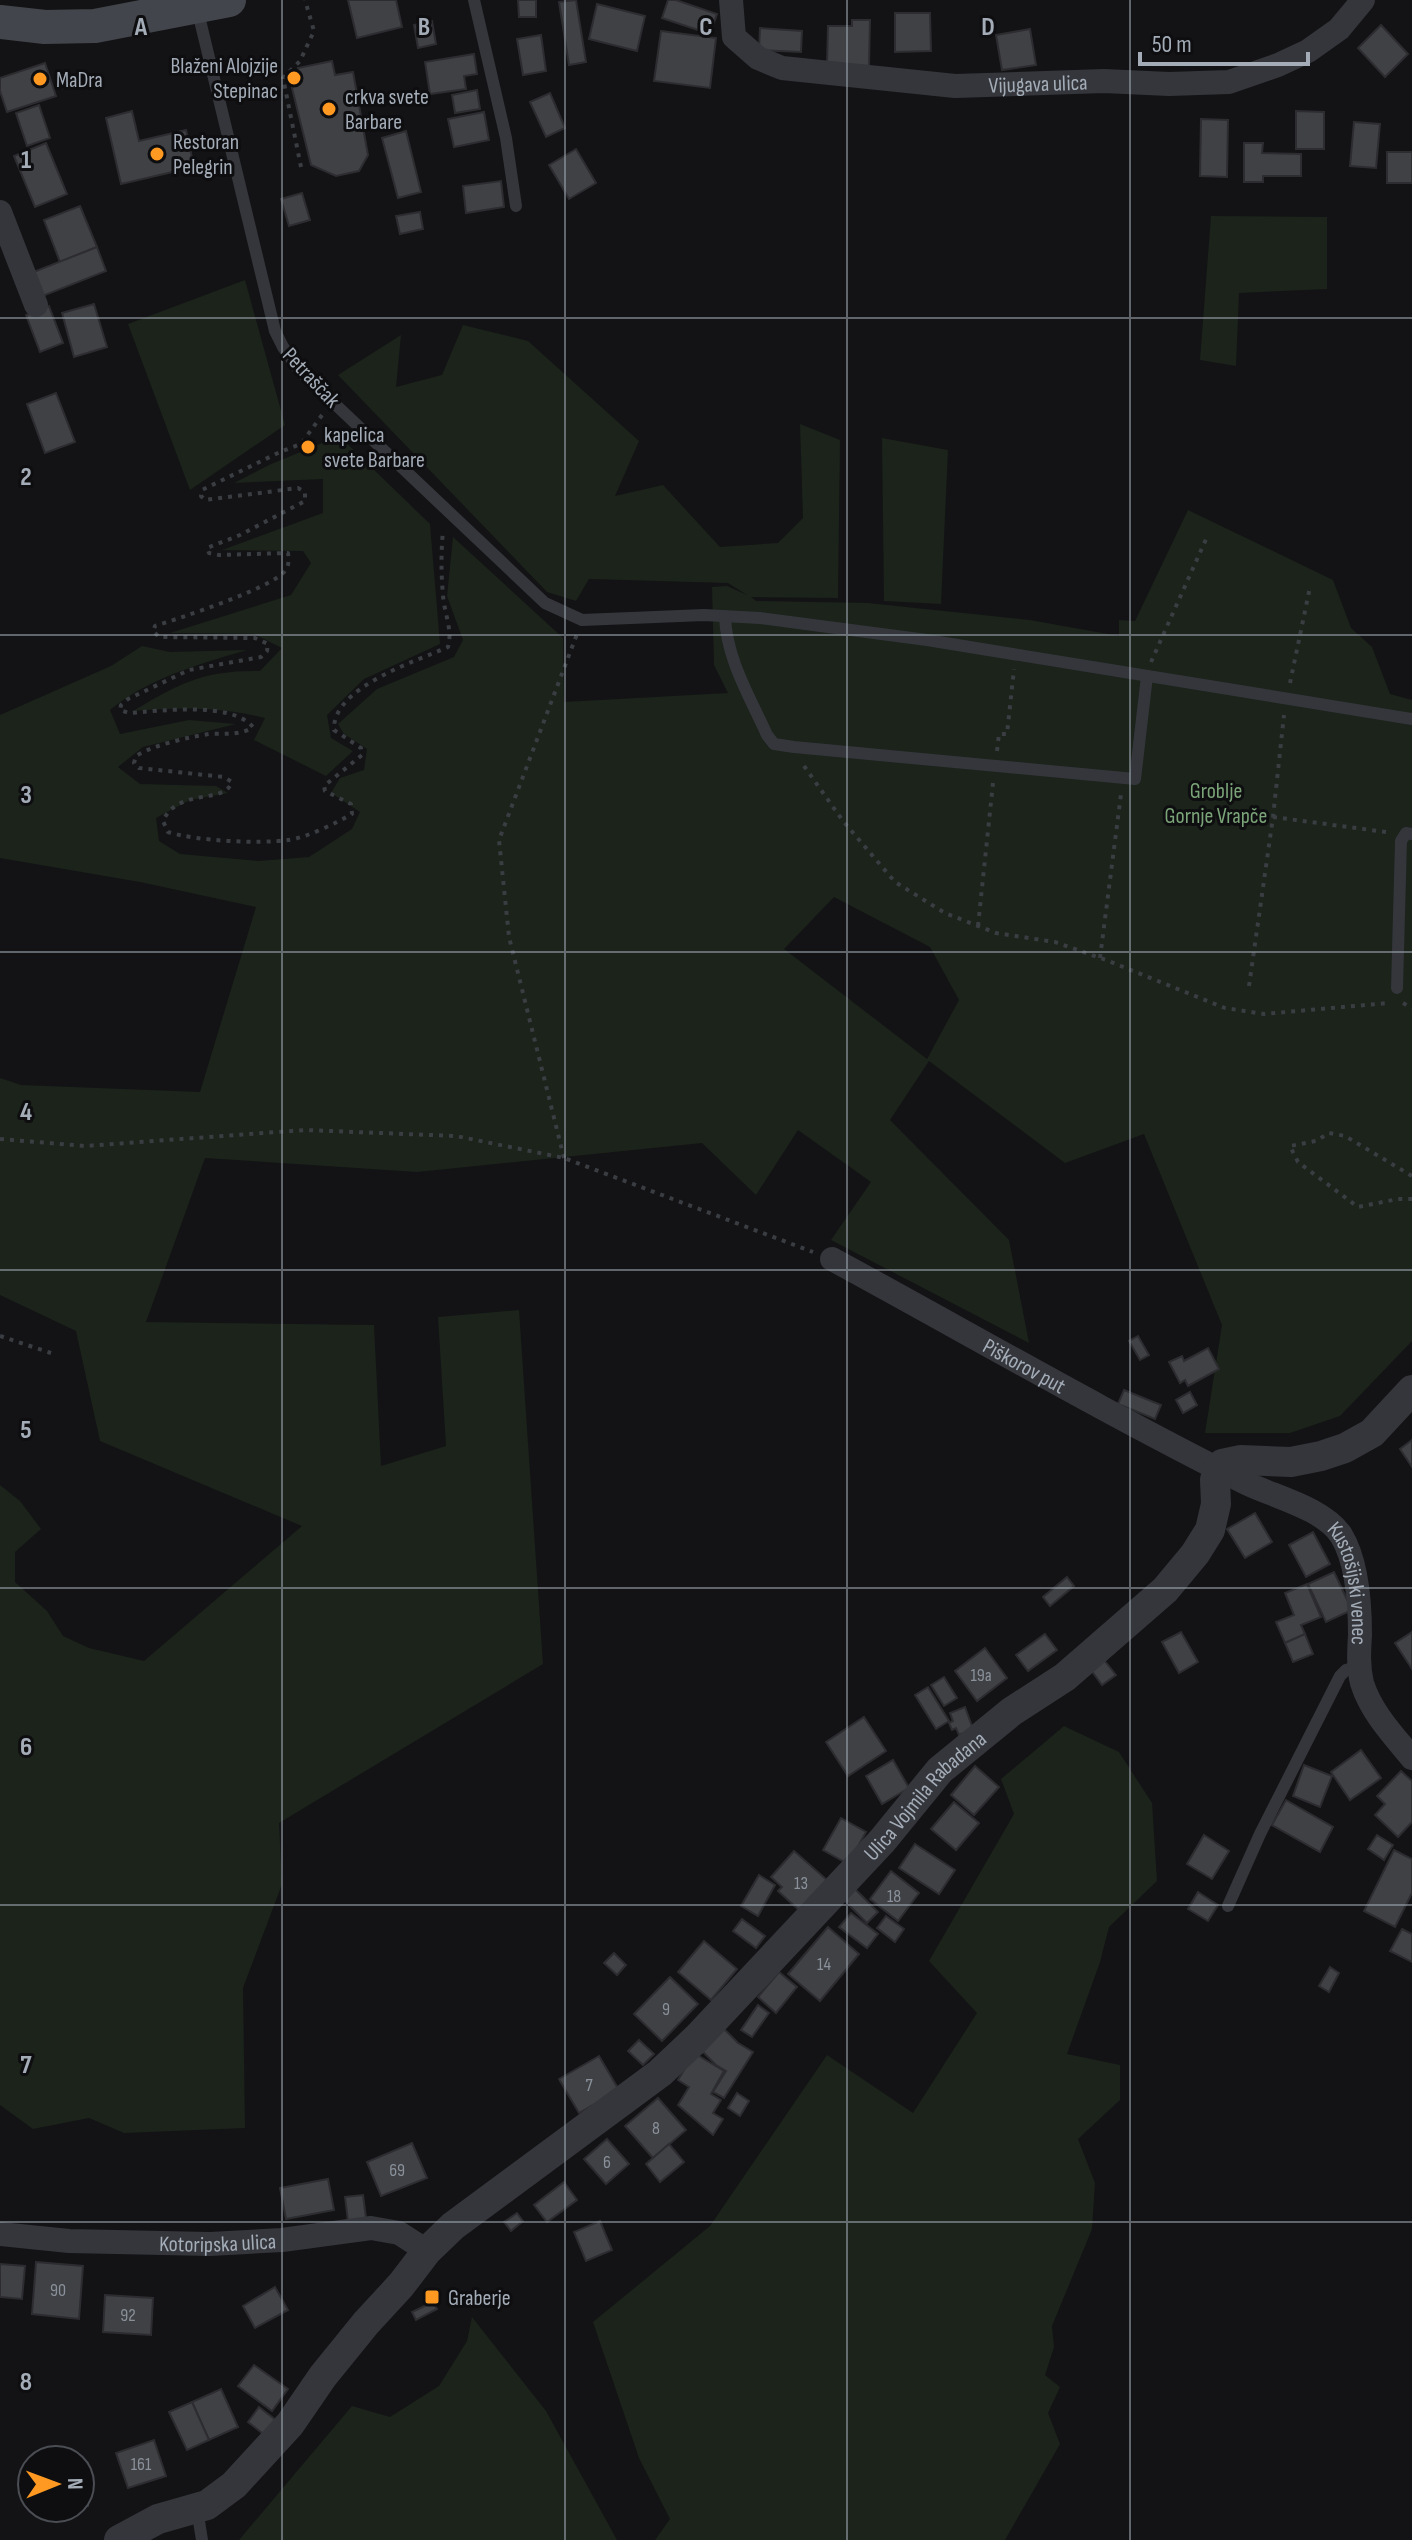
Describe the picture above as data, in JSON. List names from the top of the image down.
{
  "streets": {
    "street": [
      "Vijugava ulica",
      "Piškorov put",
      "Kustošijski venec",
      "Ulica Vojmila Rabadana",
      "Kotoripska ulica"
    ],
    "lane": ["Petraščak"]
  },
  "crossings": [
    ["Piškorov put", "Kustošijski venec"],
    ["Piškorov put", "Ulica Vojmila Rabadana"],
    ["Kustošijski venec", "Ulica Vojmila Rabadana"],
    ["Ulica Vojmila Rabadana", "Kotoripska ulica"]
  ],
  "parks": ["Groblje Gornje Vrapče"],
  "places": {
    "other": [
      "Blaženi Alojzije Stepinac",
      "MaDra",
      "crkva svete Barbare",
      "Restoran Pelegrin",
      "kapelica svete Barbare"
    ],
    "transit": ["Graberje"]
  },
  "house_numbers": [
    "19a",
    "13",
    "18",
    "14",
    "9",
    "7",
    "8",
    "6",
    "69",
    "90",
    "92",
    "161"
  ],
  "scale_bar": "50 m",
  "north": "right",
  "grid": {
    "columns": [
      "A",
      "B",
      "C",
      "D"
    ],
    "rows": [
      "1",
      "2",
      "3",
      "4",
      "5",
      "6",
      "7",
      "8"
    ]
  }
}
